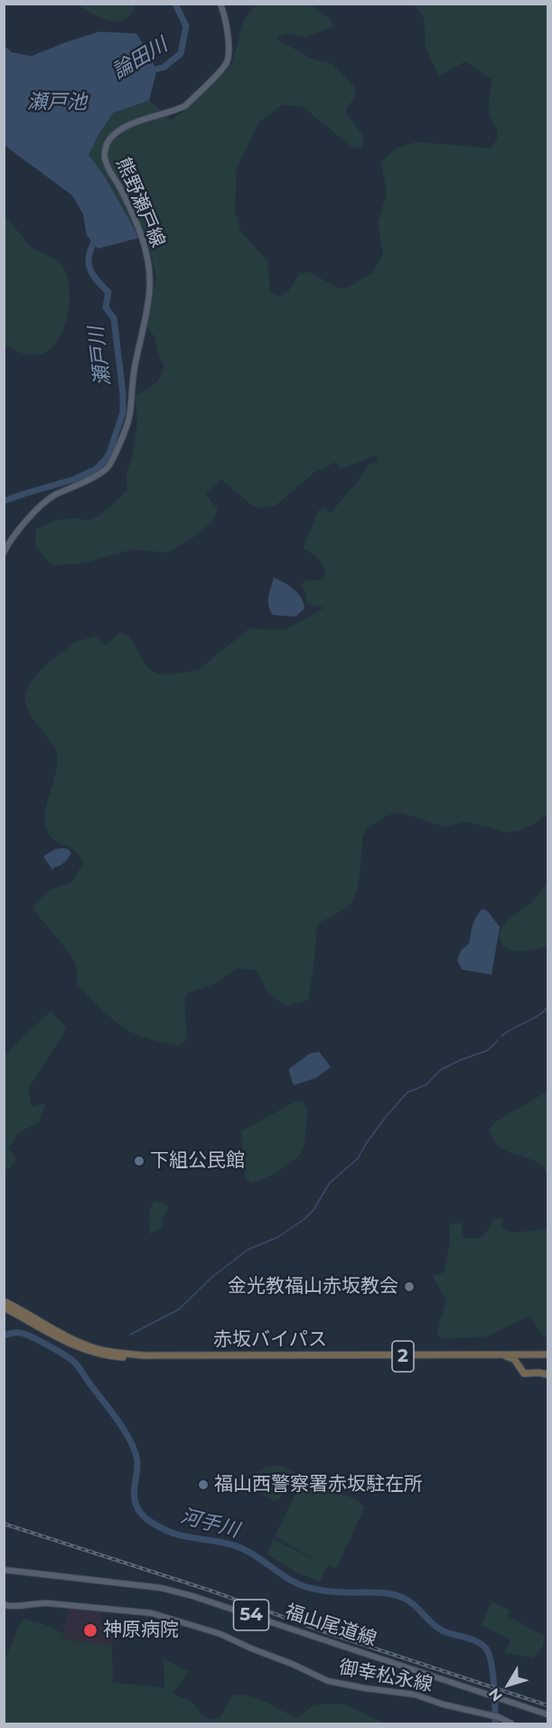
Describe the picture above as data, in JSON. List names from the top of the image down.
{
  "streets": {
    "highway": ["赤坂バイパス", "2"],
    "main road": [
      "熊野瀬戸線",
      "54",
      "福山尾道線",
      "御幸松永線"
    ]
  },
  "water": [
    "論田川",
    "瀬戸池",
    "瀬戸川",
    "河手川"
  ],
  "places": [
    "下組公民館",
    "金光教福山赤坂教会",
    "福山西警察署赤坂駐在所",
    "神原病院"
  ],
  "north": "bottom left"
}
